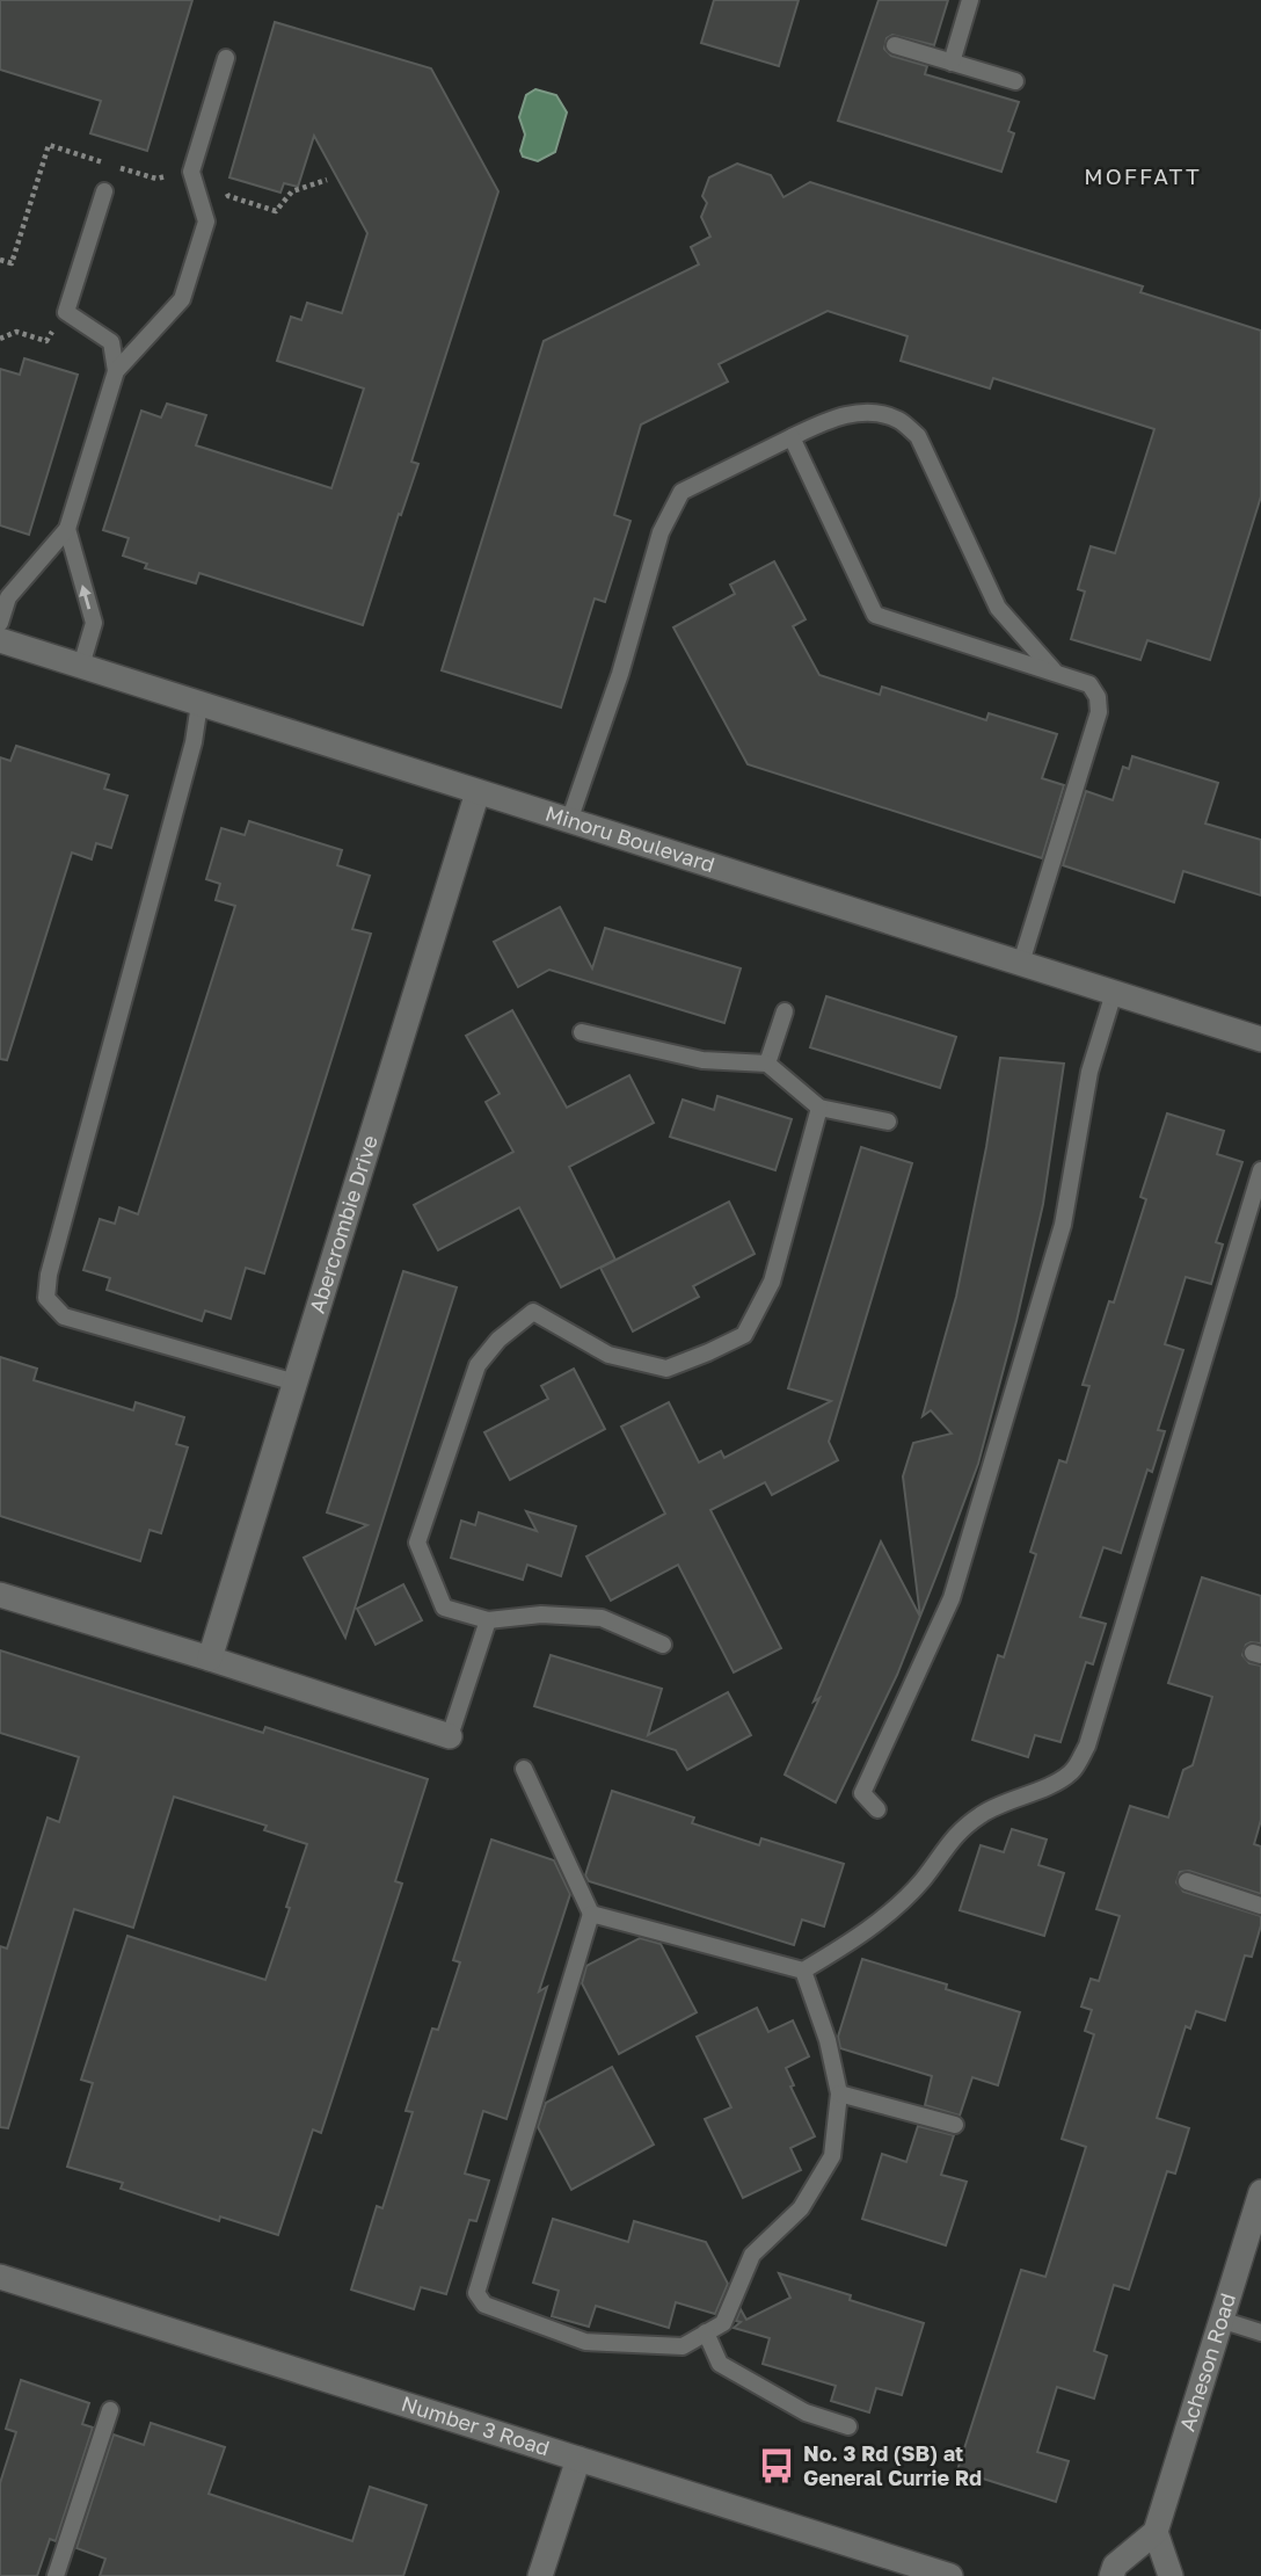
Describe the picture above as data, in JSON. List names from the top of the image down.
{
  "streets": {
    "street": [
      "Minoru Boulevard",
      "Abercrombie Drive",
      "Acheson Road",
      "Number 3 Road"
    ]
  },
  "crossings": [
    ["Minoru Boulevard", "Abercrombie Drive"]
  ],
  "districts": ["MOFFATT"],
  "places": {
    "bus stop": ["No. 3 Rd (SB) at General Currie Rd"]
  }
}
